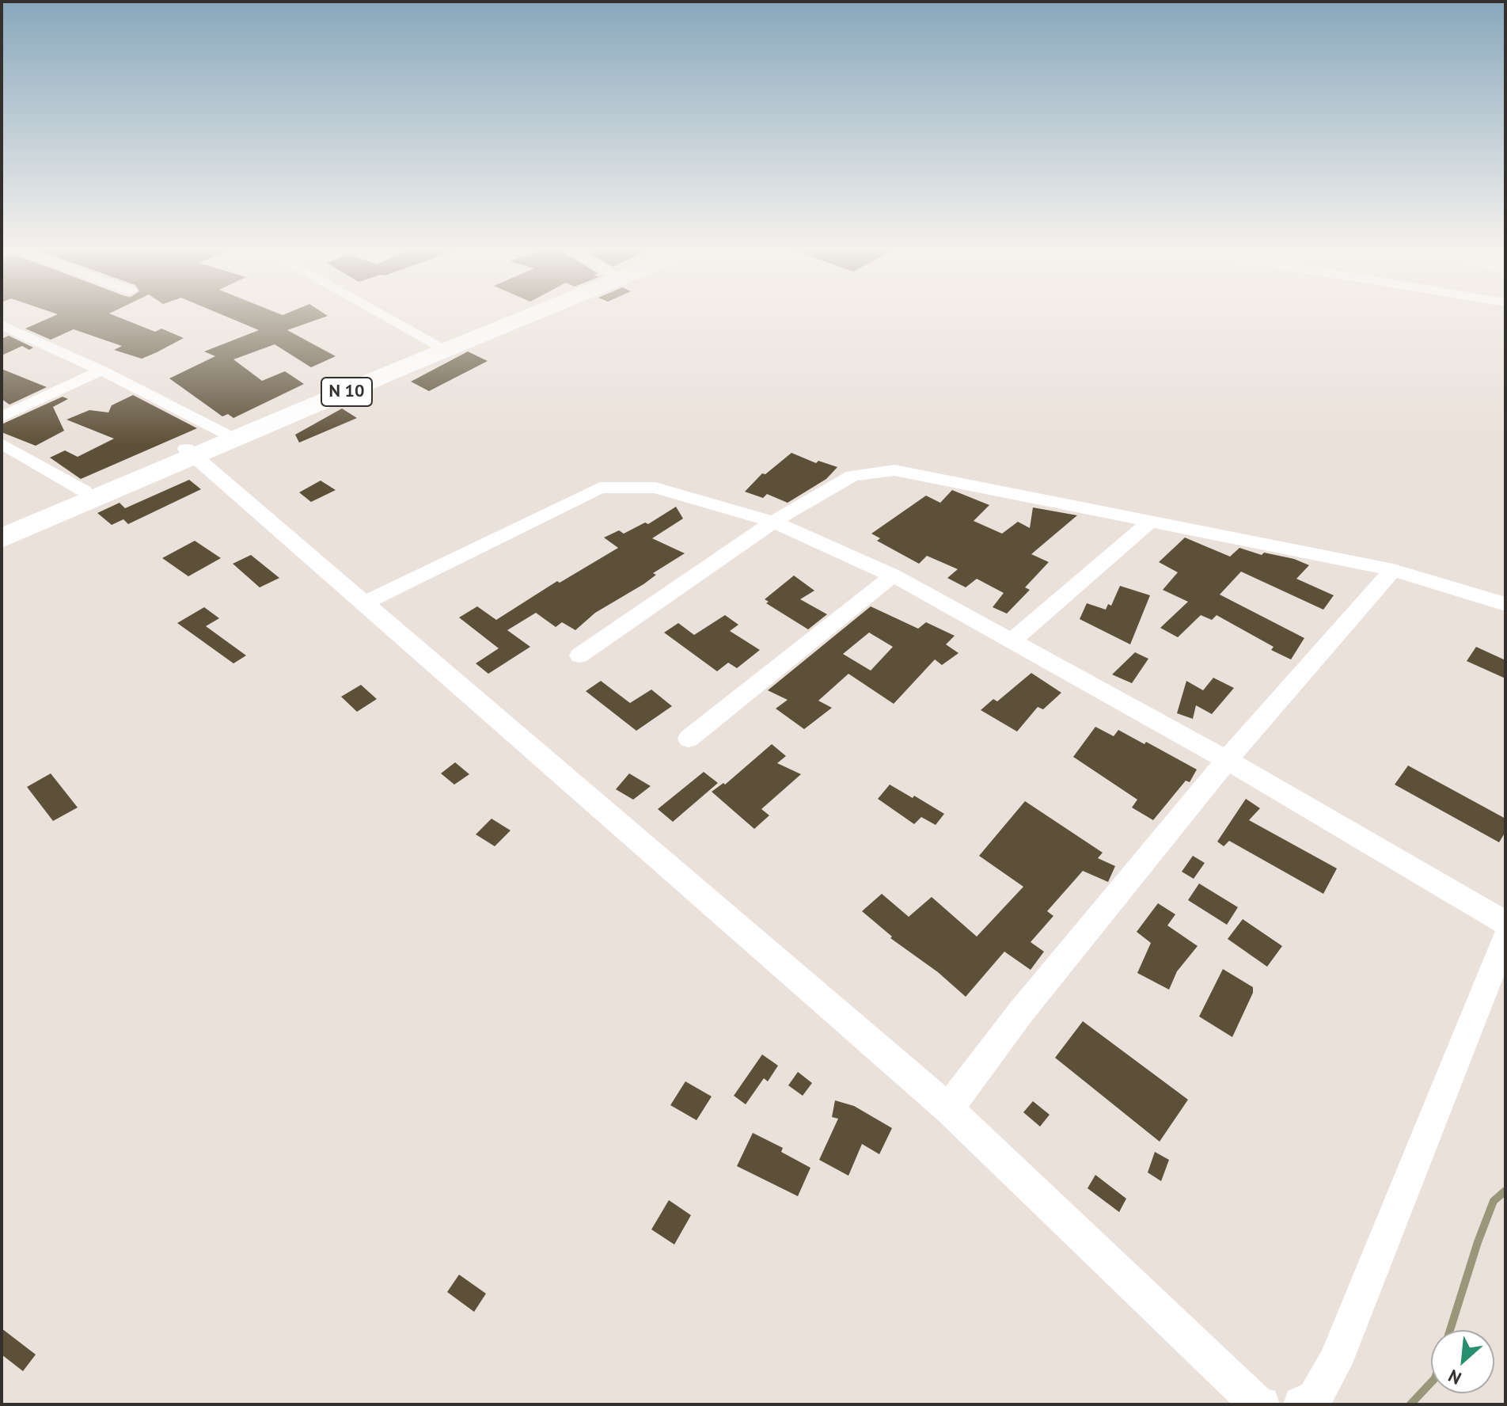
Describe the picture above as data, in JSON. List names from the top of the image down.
{
  "streets": {
    "main road": ["N 10"]
  },
  "north": "bottom left"
}
